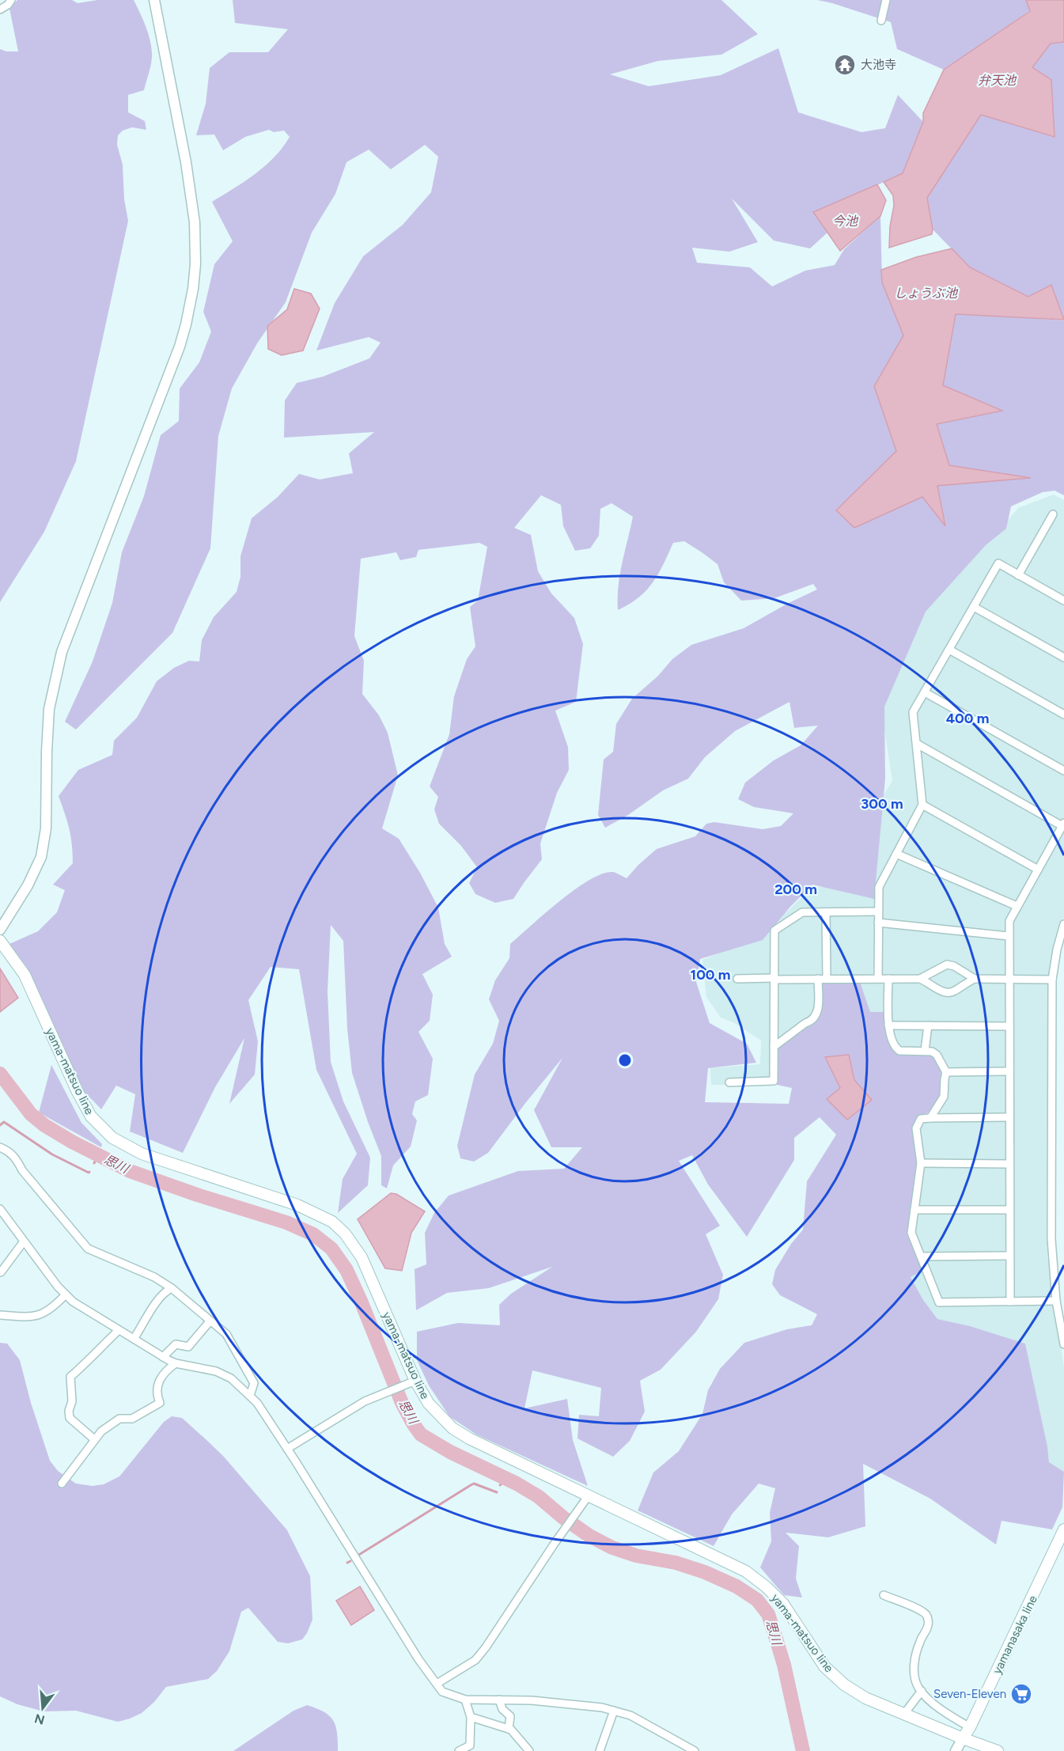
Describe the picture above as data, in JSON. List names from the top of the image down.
{
  "streets": {
    "main road": ["yama-matsuo line", "yamanasaka line"]
  },
  "crossings": [
    ["yama-matsuo line", "yamanasaka line"]
  ],
  "water": [
    "弁天池",
    "今池",
    "しょうぶ池",
    "思川"
  ],
  "places": {
    "temple": ["大池寺"],
    "supermarket": ["Seven-Eleven"]
  },
  "north": "bottom",
  "rings": [
    "400 m",
    "300 m",
    "200 m",
    "100 m"
  ]
}
